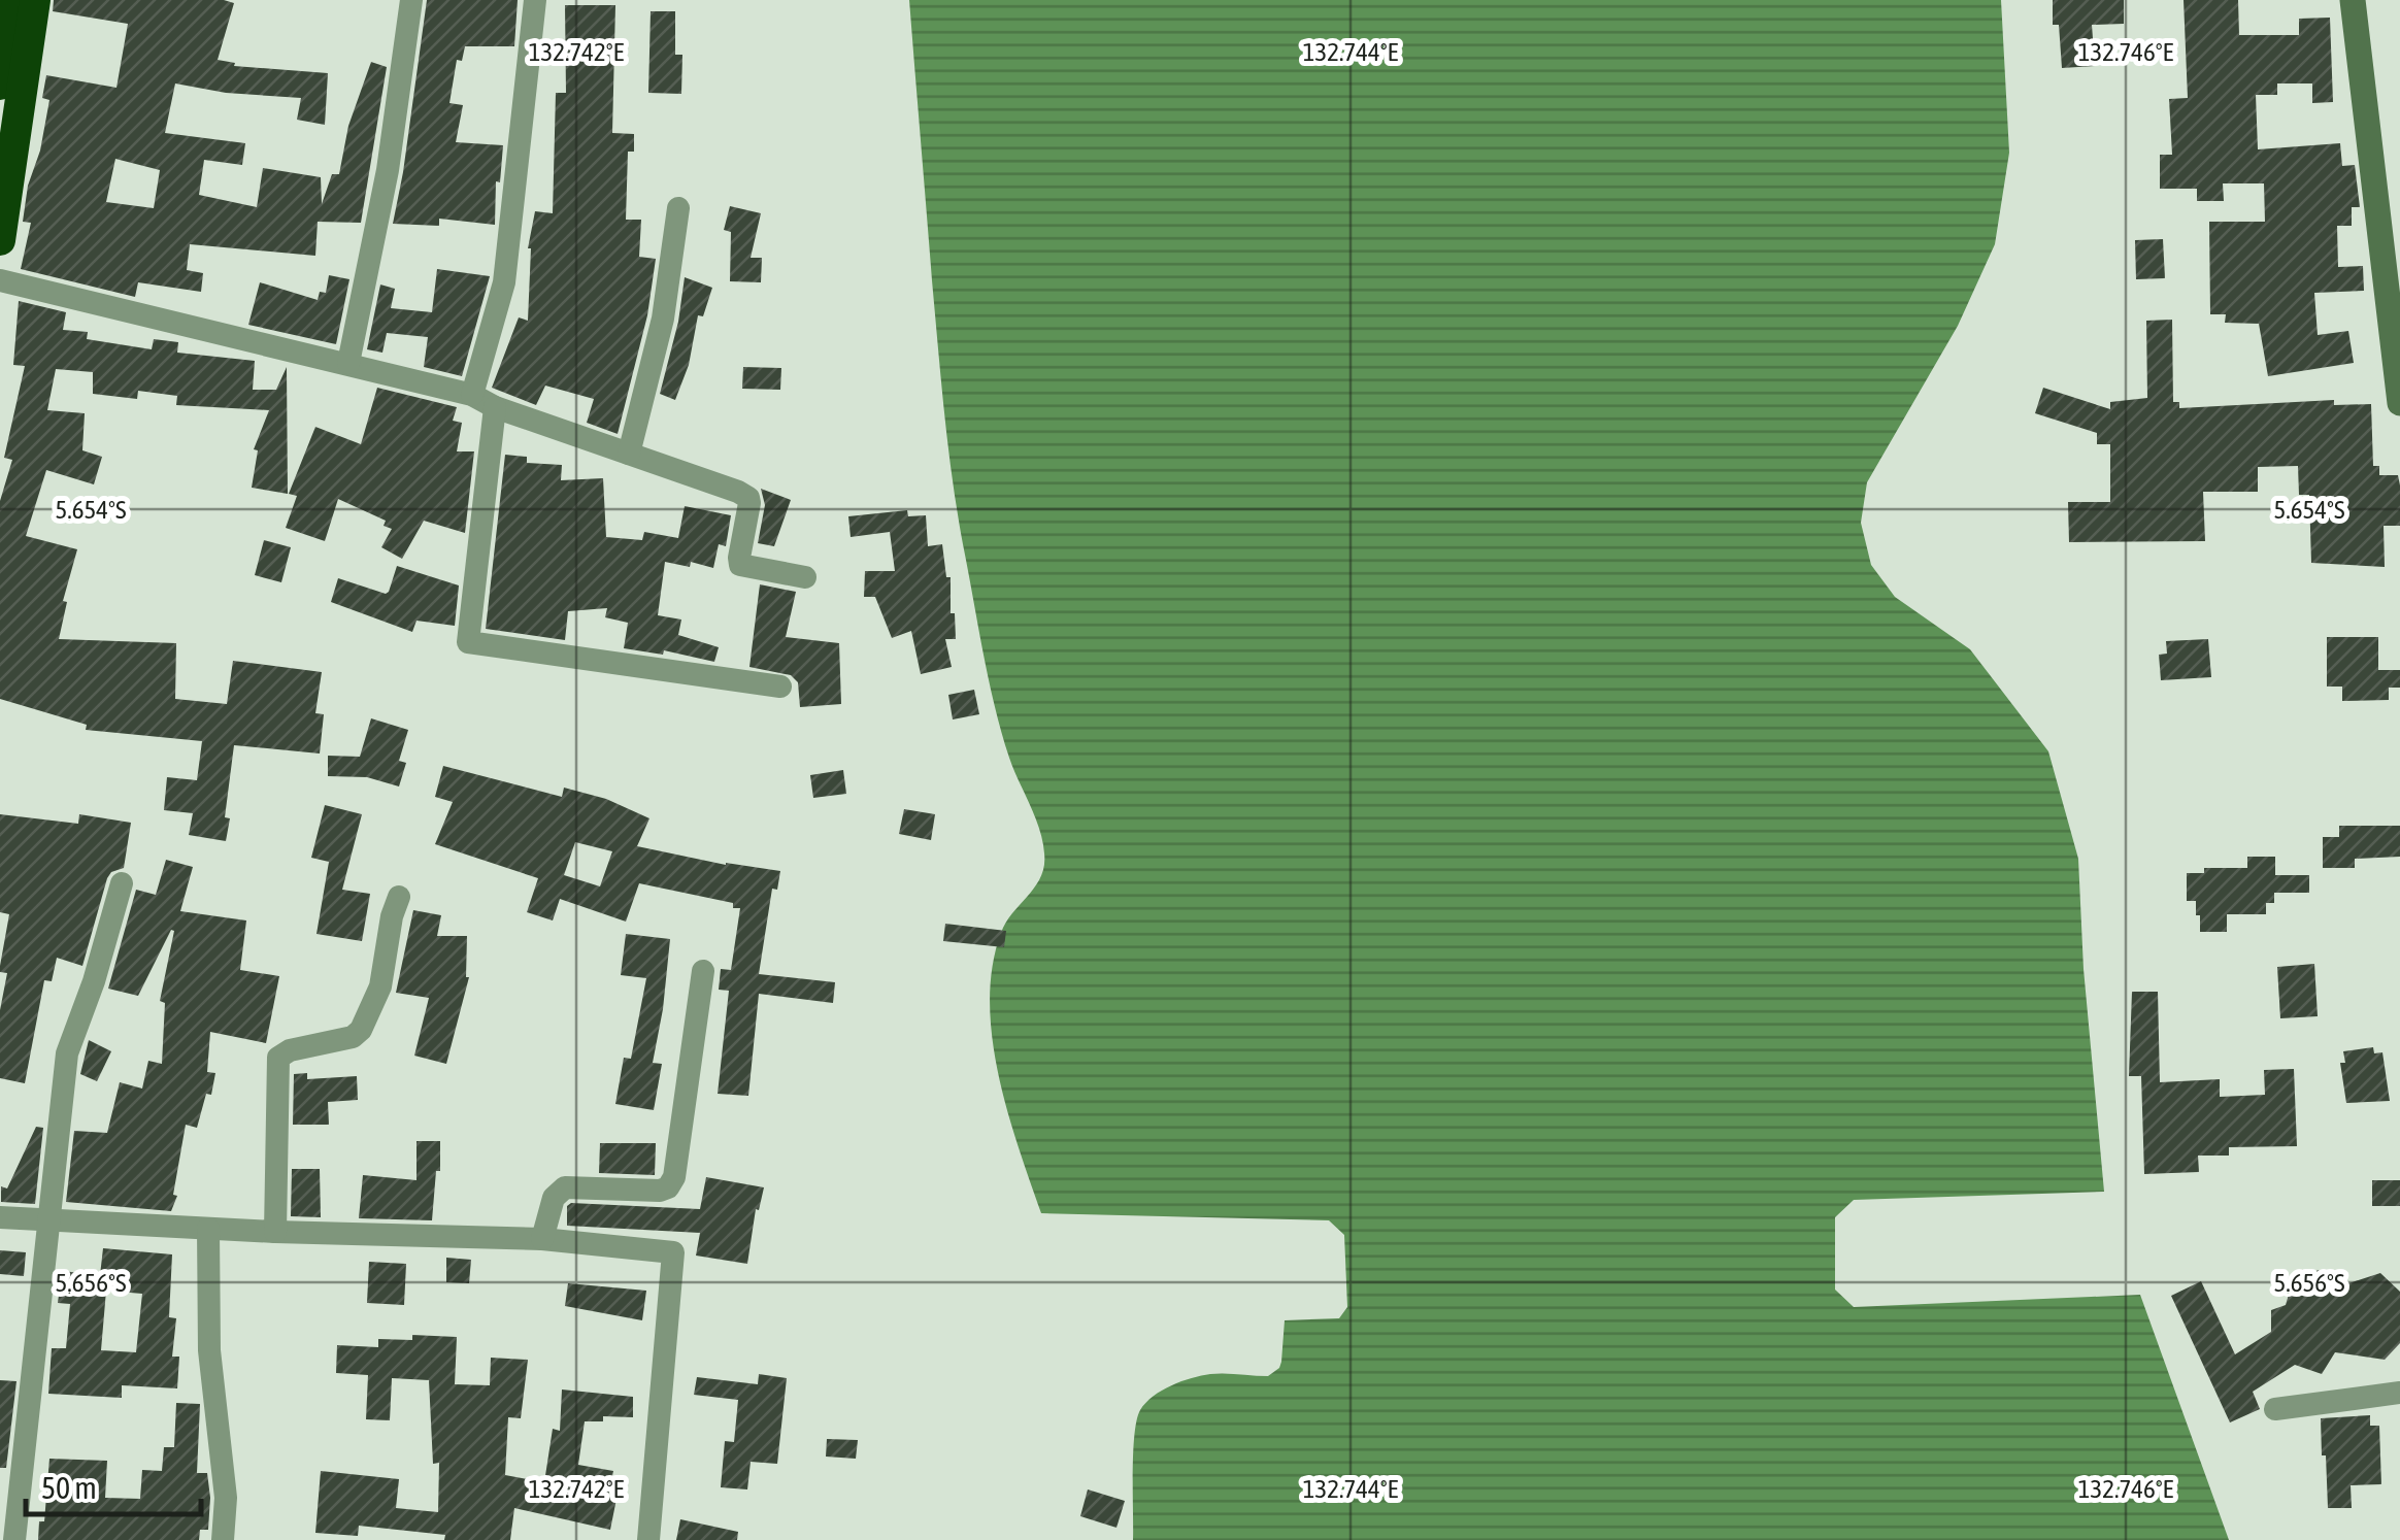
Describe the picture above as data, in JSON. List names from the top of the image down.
{
  "scale_bar": "50 m",
  "coordinates": [
    "132.742°E",
    "132.744°E",
    "132.746°E",
    "5.654°S",
    "5.656°S"
  ]
}
